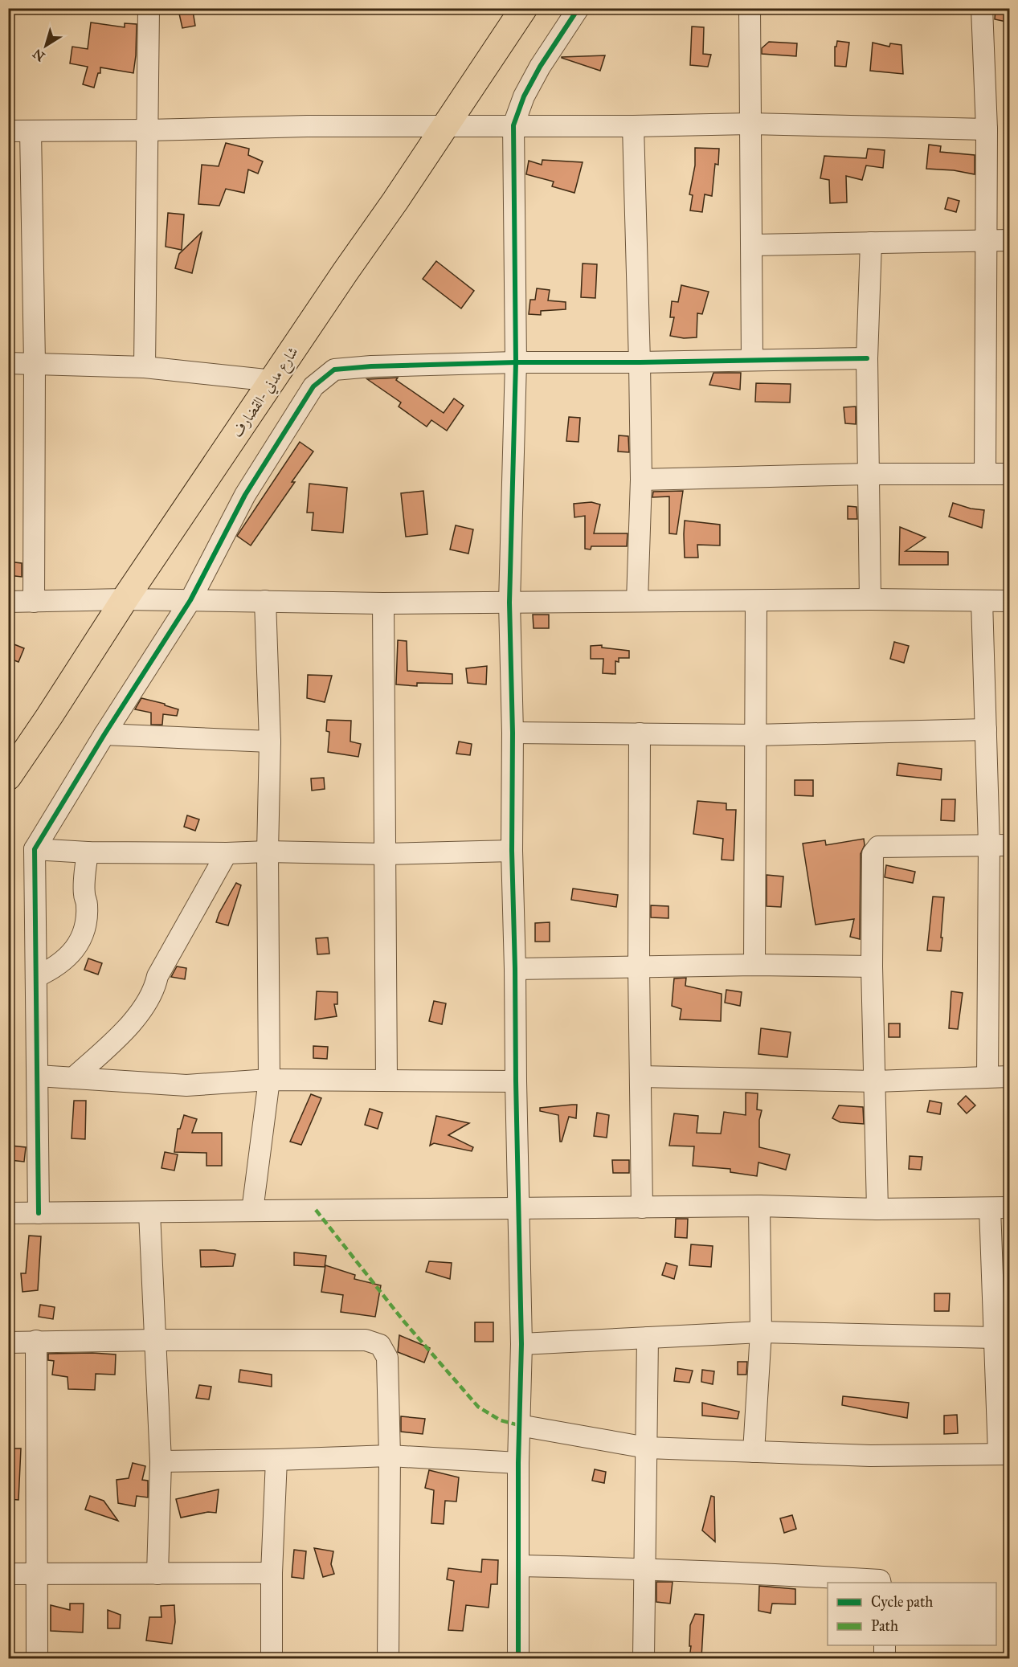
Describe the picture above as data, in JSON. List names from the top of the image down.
{
  "streets": {
    "highway": ["شارع مدني -القضارف"]
  },
  "legend": ["Cycle path", "Path"],
  "north": "bottom left"
}
